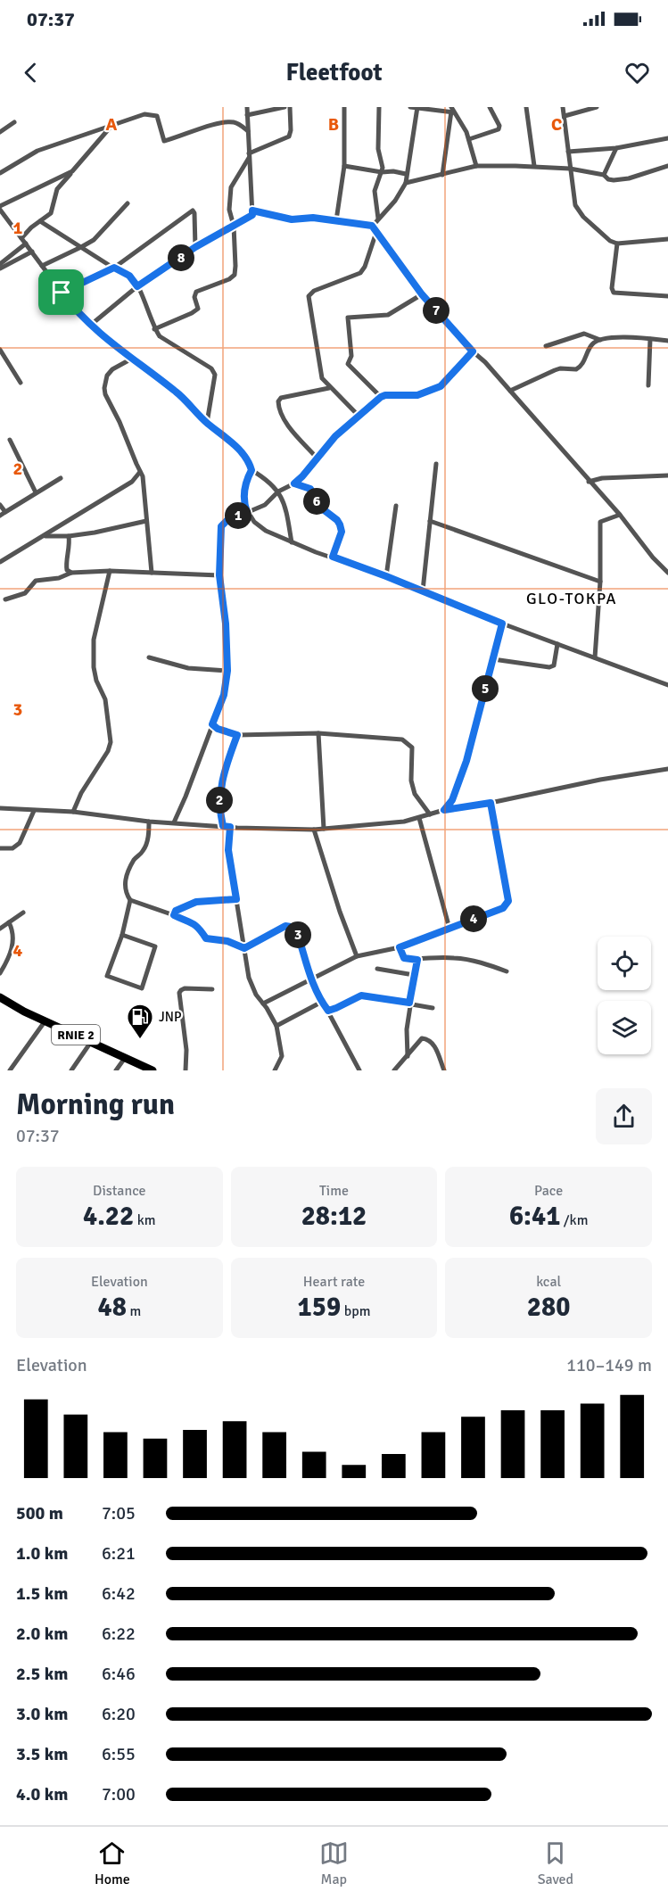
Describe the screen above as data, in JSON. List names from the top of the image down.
{
  "streets": {
    "highway": ["RNIE 2"]
  },
  "districts": ["GLO-TOKPA"],
  "places": {
    "fuel station": ["JNP"]
  },
  "page": {
    "status": "07:37",
    "header": "Fleetfoot",
    "pins": [
      "8",
      "7",
      "6",
      "1",
      "5",
      "2",
      "4",
      "3"
    ],
    "heading": ["Morning run", "07:37"],
    "stats": [
      ["Distance", "4.22 km"],
      ["Time", "28:12"],
      ["Pace", "6:41 /km"],
      ["Elevation", "48 m"],
      ["Heart rate", "159 bpm"],
      ["kcal", "280"]
    ],
    "chart": ["Elevation", "110–149 m"],
    "list": [
      {
        "name": "500 m",
        "note": "7:05"
      },
      {
        "name": "1.0 km",
        "note": "6:21"
      },
      {
        "name": "1.5 km",
        "note": "6:42"
      },
      {
        "name": "2.0 km",
        "note": "6:22"
      },
      {
        "name": "2.5 km",
        "note": "6:46"
      },
      {
        "name": "3.0 km",
        "note": "6:20"
      },
      {
        "name": "3.5 km",
        "note": "6:55"
      },
      {
        "name": "4.0 km",
        "note": "7:00"
      }
    ],
    "tabs": ["Home", "Map", "Saved"]
  },
  "grid": {
    "columns": ["A", "B", "C"],
    "rows": [
      "1",
      "2",
      "3",
      "4"
    ]
  }
}
